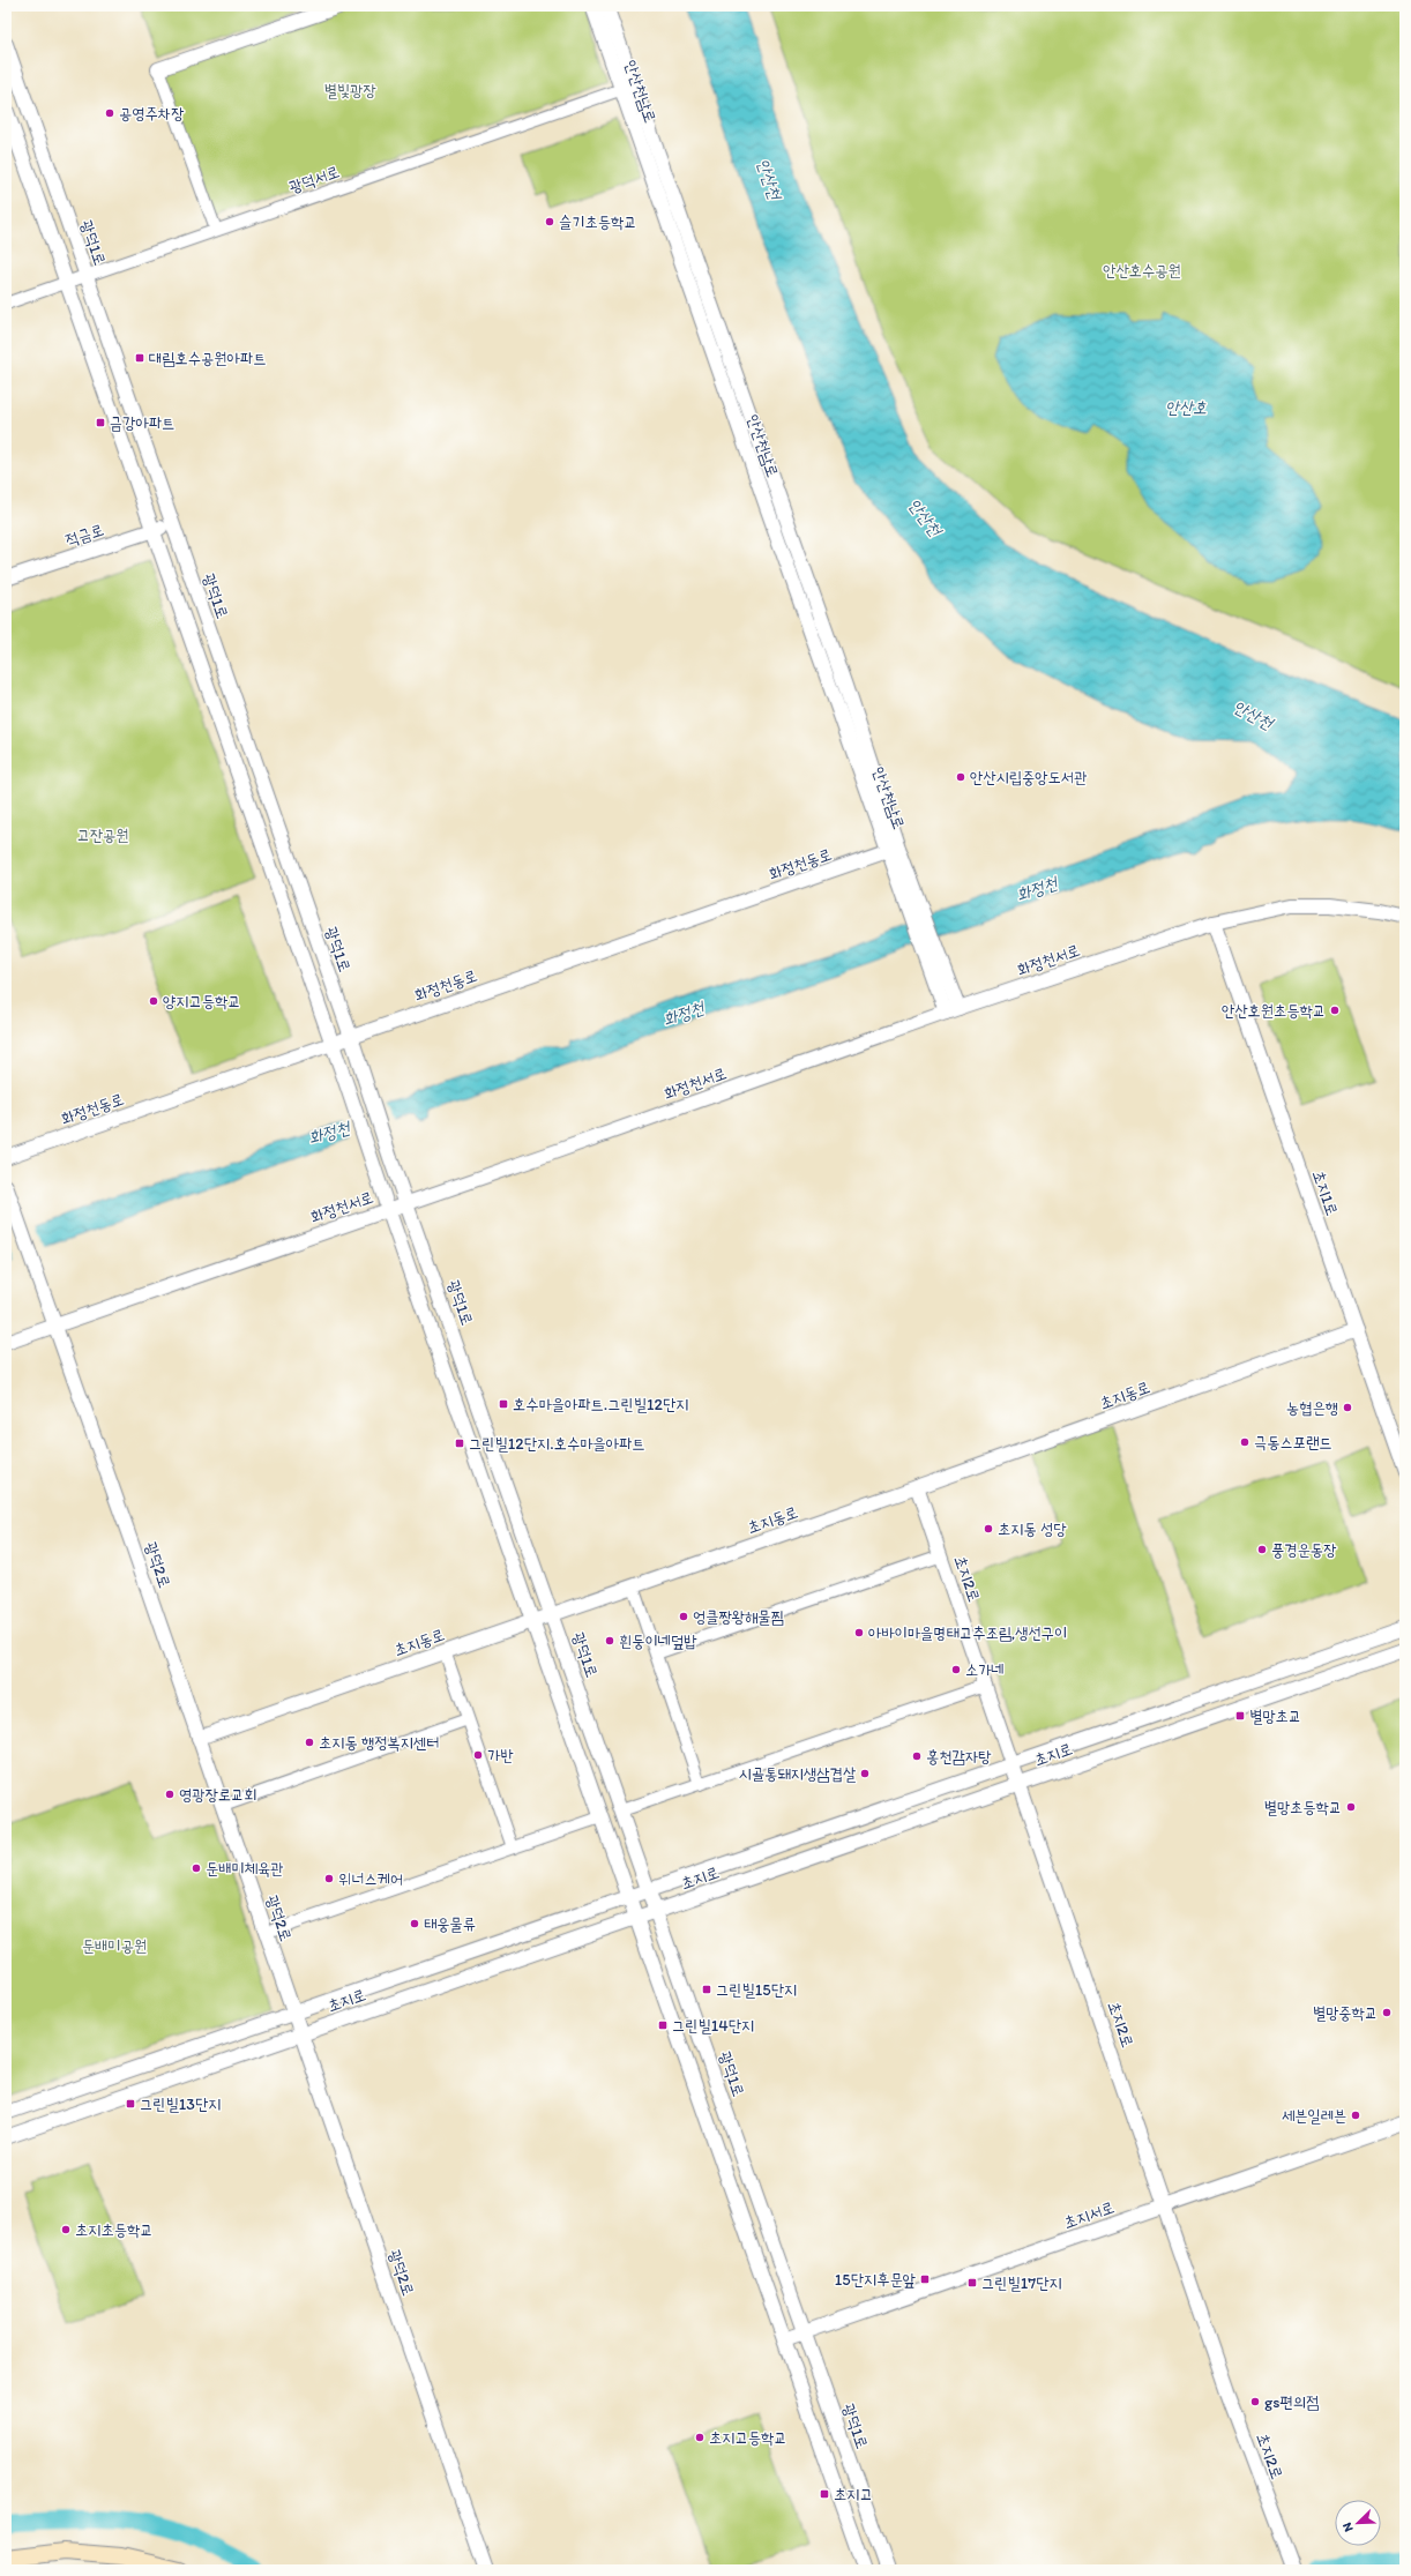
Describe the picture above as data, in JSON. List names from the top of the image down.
{
  "streets": {
    "street": [
      "안산천남로",
      "광덕서로",
      "광덕1로",
      "적금로",
      "화정천동로",
      "화정천서로",
      "초지1로",
      "초지동로",
      "광덕2로",
      "초지2로",
      "초지로",
      "초지서로"
    ]
  },
  "crossings": [
    ["안산천남로", "광덕서로"],
    ["안산천남로", "화정천동로"],
    ["안산천남로", "화정천서로"],
    ["광덕서로", "광덕1로"],
    ["광덕1로", "적금로"],
    ["광덕1로", "화정천동로"],
    ["광덕1로", "화정천서로"],
    ["광덕1로", "초지동로"],
    ["광덕1로", "초지로"],
    ["광덕1로", "초지서로"],
    ["화정천서로", "초지1로"],
    ["화정천서로", "광덕2로"],
    ["초지1로", "초지동로"],
    ["초지동로", "광덕2로"],
    ["초지동로", "초지2로"],
    ["광덕2로", "초지로"],
    ["초지2로", "초지로"],
    ["초지2로", "초지서로"]
  ],
  "water": ["안산천", "안산호", "화정천"],
  "parks": [
    "별빛광장",
    "안산호수공원",
    "고잔공원",
    "둔배미공원"
  ],
  "places": {
    "other": [
      "공영주차장",
      "슬기초등학교",
      "안산시립중앙도서관",
      "양지고등학교",
      "안산호원초등학교",
      "농협은행",
      "극동스포랜드",
      "초지동 성당",
      "풍경운동장",
      "엉클짱왕해물찜",
      "아바이마을명태고추조림,생선구이",
      "흰둥이네덮밥",
      "소가네",
      "초지동 행정복지센터",
      "가반",
      "홍천감자탕",
      "시골통돼지생삼겹살",
      "영광장로교회",
      "별망초등학교",
      "둔배미체육관",
      "위너스케어",
      "태웅물류",
      "별망중학교",
      "세븐일레븐",
      "초지초등학교",
      "gs편의점",
      "초지고등학교"
    ],
    "transit": [
      "대림호수공원아파트",
      "금강아파트",
      "호수마을아파트.그린빌12단지",
      "그린빌12단지.호수마을아파트",
      "별망초교",
      "그린빌15단지",
      "그린빌14단지",
      "그린빌13단지",
      "15단지후문앞",
      "그린빌17단지",
      "초지고"
    ]
  },
  "north": "bottom left"
}
